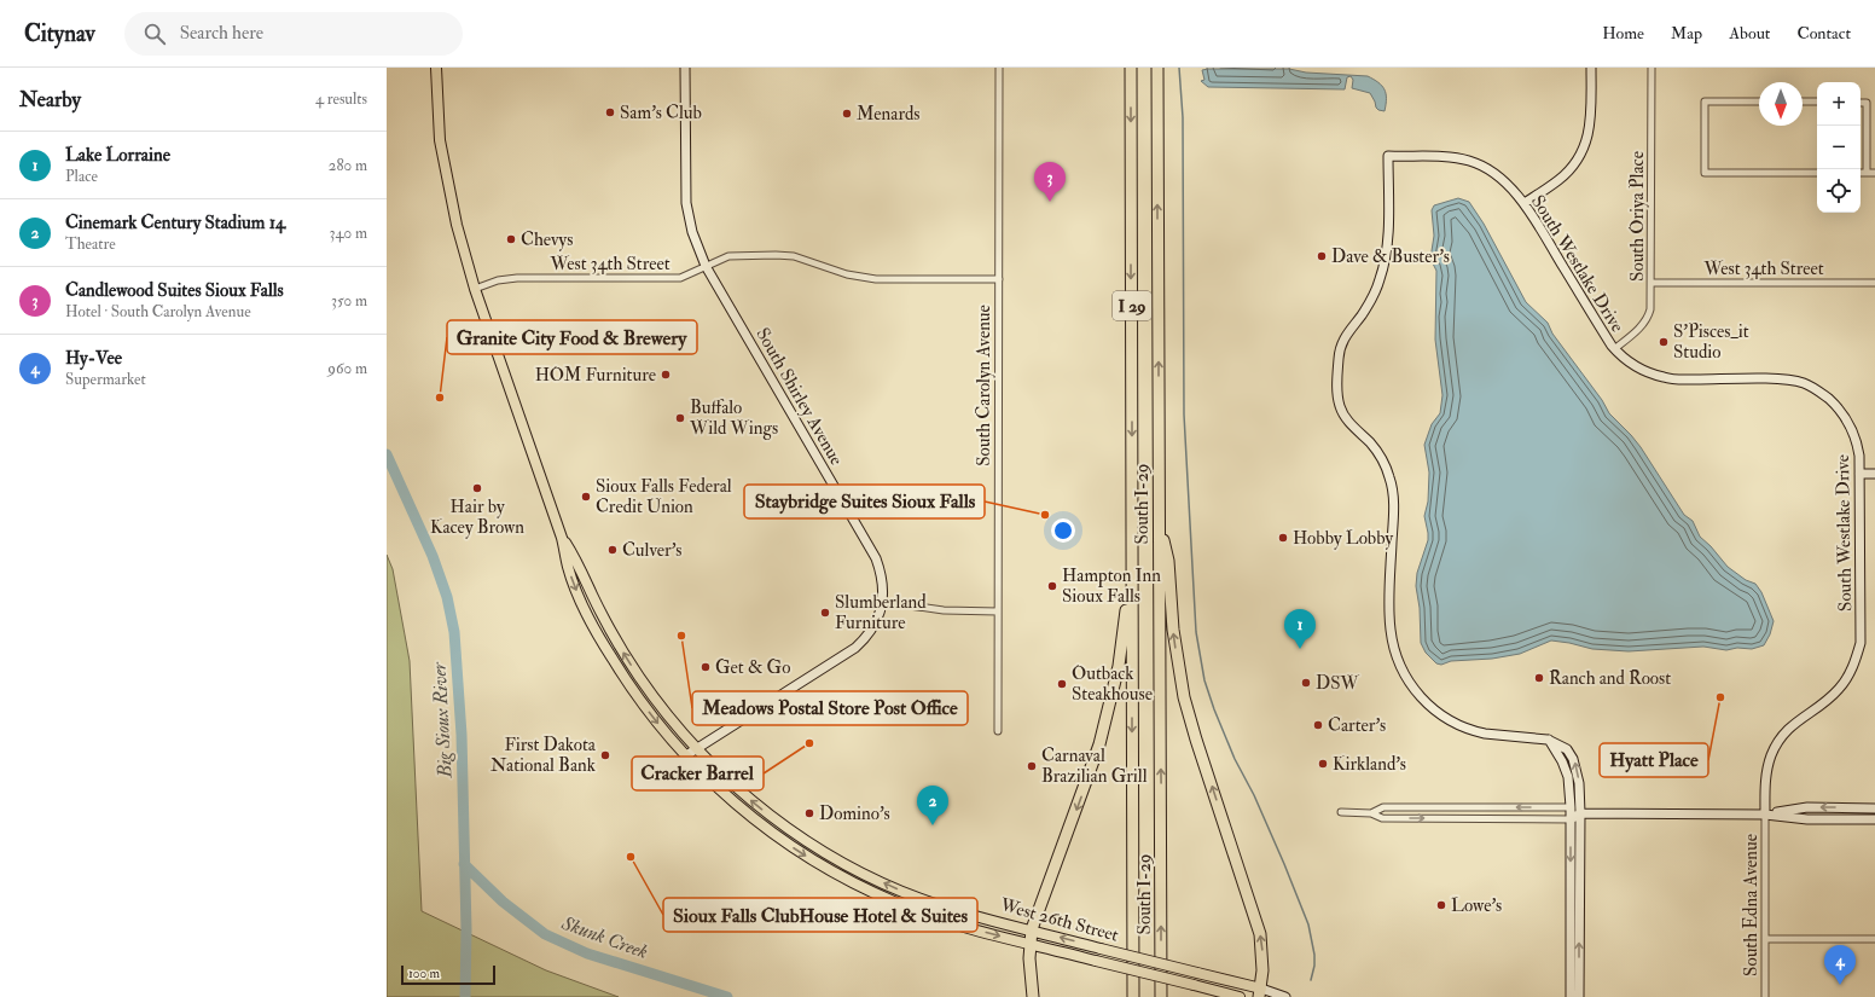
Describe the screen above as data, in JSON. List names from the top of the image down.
{
  "streets": {
    "highway": ["I 29", "South I-29"],
    "main road": ["West 26th Street"],
    "street": [
      "South Oriya Place",
      "West 34th Street",
      "South Westlake Drive",
      "South Carolyn Avenue",
      "South Shirley Avenue",
      "South Edna Avenue"
    ]
  },
  "crossings": [
    ["South Oriya Place", "West 34th Street"],
    ["South Oriya Place", "South Westlake Drive"],
    ["West 34th Street", "South Carolyn Avenue"],
    ["West 34th Street", "South Shirley Avenue"],
    ["South Westlake Drive", "South Edna Avenue"],
    ["South Shirley Avenue", "West 26th Street"]
  ],
  "water": ["Big Sioux River", "Skunk Creek"],
  "places": [
    "Sam's Club",
    "Menards",
    "Chevys",
    "Dave & Buster's",
    "S'Pisces_it Studio",
    "HOM Furniture",
    "Granite City Food & Brewery",
    "Buffalo Wild Wings",
    "Hair by Kacey Brown",
    "Sioux Falls Federal Credit Union",
    "Staybridge Suites Sioux Falls",
    "Hobby Lobby",
    "Culver's",
    "Hampton Inn Sioux Falls",
    "Slumberland Furniture",
    "Meadows Postal Store Post Office",
    "Get & Go",
    "Ranch and Roost",
    "DSW",
    "Outback Steakhouse",
    "Hyatt Place",
    "Carter's",
    "Cracker Barrel",
    "First Dakota National Bank",
    "Kirkland's",
    "Carnaval Brazilian Grill",
    "Domino's",
    "Sioux Falls ClubHouse Hotel & Suites",
    "Lowe's"
  ],
  "scale_bar": "100 m",
  "north": "bottom",
  "page": {
    "header": "Citynav",
    "search": "Search here",
    "nav": [
      "Home",
      "Map",
      "About",
      "Contact"
    ],
    "heading": ["Nearby", "4 results"],
    "map_buttons": ["+", "−"],
    "list": [
      {
        "mark": "1",
        "name": "Lake Lorraine",
        "note": "Place",
        "value": "280 m"
      },
      {
        "mark": "2",
        "name": "Cinemark Century Stadium 14",
        "note": "Theatre",
        "value": "340 m"
      },
      {
        "mark": "3",
        "name": "Candlewood Suites Sioux Falls",
        "note": "Hotel · South Carolyn Avenue",
        "value": "350 m"
      },
      {
        "mark": "4",
        "name": "Hy-Vee",
        "note": "Supermarket",
        "value": "960 m"
      }
    ],
    "pins": [
      "3",
      "1",
      "2",
      "4"
    ],
    "scale": "100 m"
  }
}
